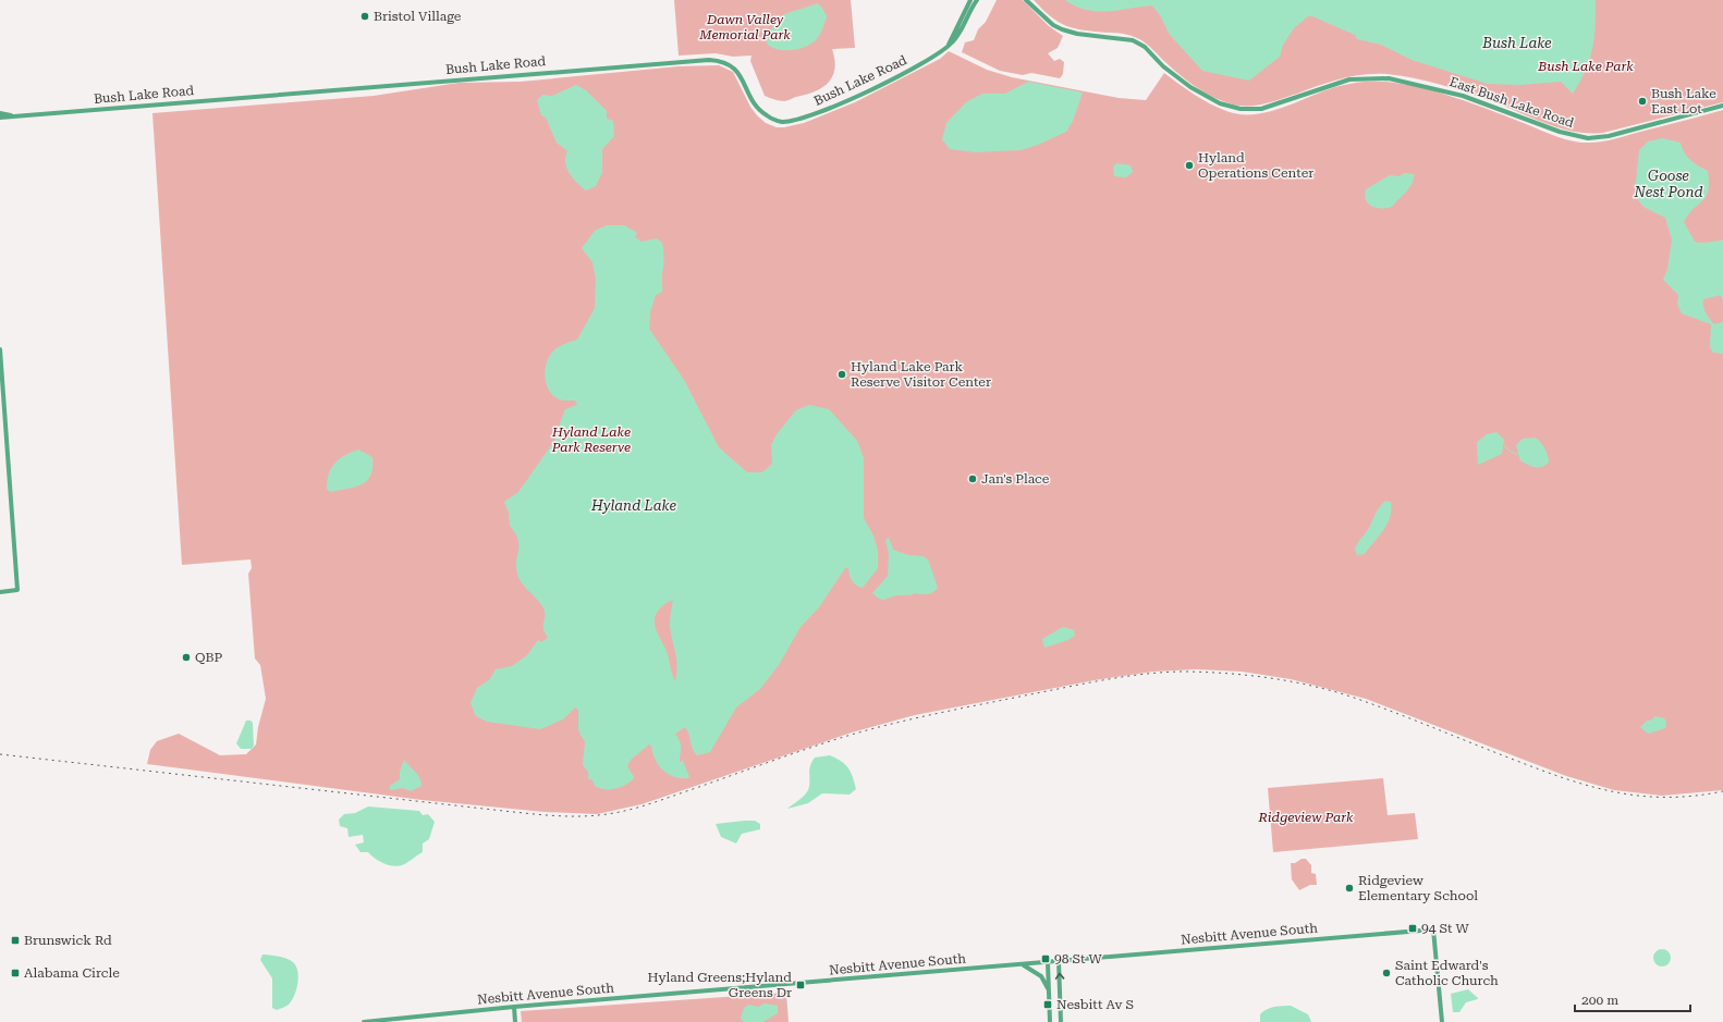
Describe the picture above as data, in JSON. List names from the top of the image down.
{
  "streets": {
    "street": ["Bush Lake Road", "East Bush Lake Road", "Nesbitt Avenue South"]
  },
  "water": ["Bush Lake", "Goose Nest Pond", "Hyland Lake"],
  "parks": [
    "Dawn Valley Memorial Park",
    "Bush Lake Park",
    "Hyland Lake Park Reserve",
    "Ridgeview Park"
  ],
  "places": {
    "other": [
      "Bristol Village",
      "Bush Lake East Lot",
      "Hyland Operations Center",
      "Hyland Lake Park Reserve Visitor Center",
      "Jan's Place",
      "QBP",
      "Ridgeview Elementary School",
      "Saint Edward's Catholic Church"
    ],
    "transit": [
      "94 St W",
      "Brunswick Rd",
      "98 St W",
      "Alabama Circle",
      "Hyland Greens;Hyland Greens Dr",
      "Nesbitt Av S"
    ]
  },
  "scale_bar": "200 m"
}
